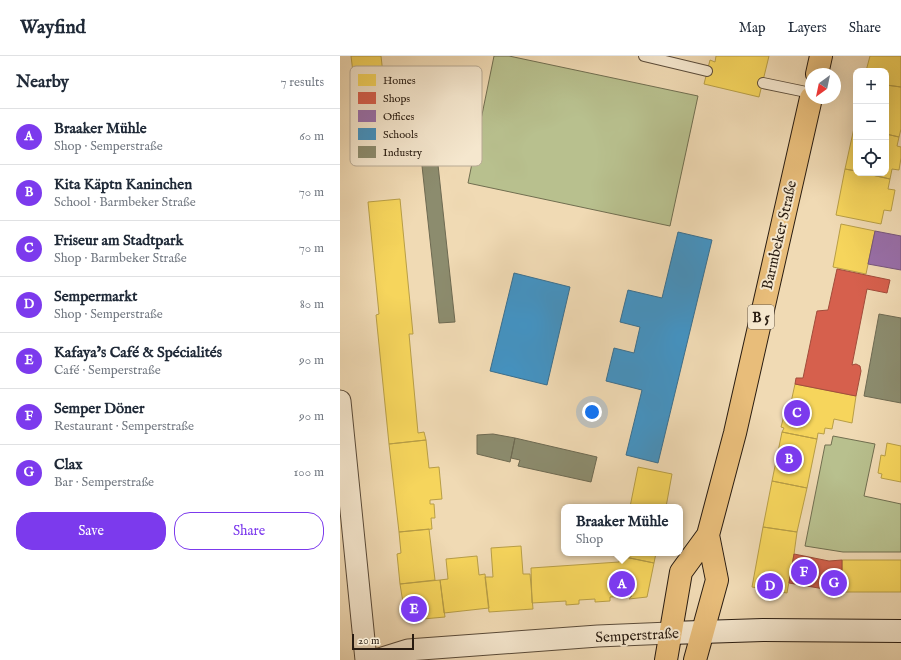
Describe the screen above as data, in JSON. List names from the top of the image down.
{
  "streets": {
    "main road": ["Barmbeker Straße", "B 5"],
    "street": ["Semperstraße"]
  },
  "crossings": [
    ["Barmbeker Straße", "Semperstraße"]
  ],
  "legend": [
    "Homes",
    "Shops",
    "Offices",
    "Schools",
    "Industry"
  ],
  "scale_bar": "20 m",
  "north": "bottom left",
  "page": {
    "header": "Wayfind",
    "nav": ["Map", "Layers", "Share"],
    "heading": ["Nearby", "7 results"],
    "map_buttons": ["+", "−"],
    "list": [
      {
        "mark": "A",
        "name": "Braaker Mühle",
        "note": "Shop · Semperstraße",
        "value": "60 m"
      },
      {
        "mark": "B",
        "name": "Kita Käptn Kaninchen",
        "note": "School · Barmbeker Straße",
        "value": "70 m"
      },
      {
        "mark": "C",
        "name": "Friseur am Stadtpark",
        "note": "Shop · Barmbeker Straße",
        "value": "70 m"
      },
      {
        "mark": "D",
        "name": "Sempermarkt",
        "note": "Shop · Semperstraße",
        "value": "80 m"
      },
      {
        "mark": "E",
        "name": "Kafaya’s Café & Spécialités",
        "note": "Café · Semperstraße",
        "value": "90 m"
      },
      {
        "mark": "F",
        "name": "Semper Döner",
        "note": "Restaurant · Semperstraße",
        "value": "90 m"
      },
      {
        "mark": "G",
        "name": "Clax",
        "note": "Bar · Semperstraße",
        "value": "100 m"
      }
    ],
    "pins": [
      "C",
      "B",
      "F",
      "G",
      "A",
      "D",
      "E"
    ],
    "buttons": ["Save", "Share"],
    "popup": ["Braaker Mühle", "Shop"],
    "scale": "20 m"
  }
}
